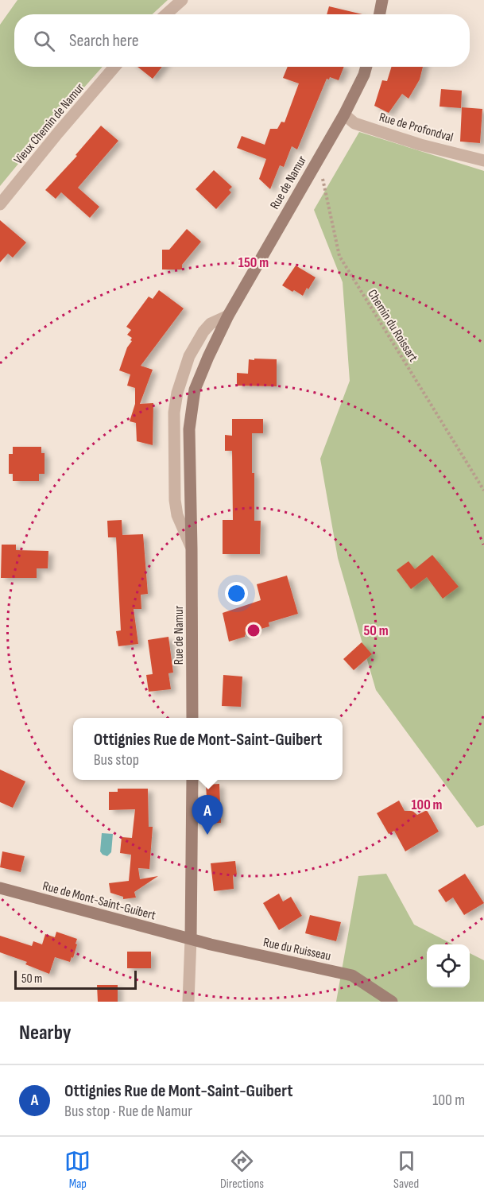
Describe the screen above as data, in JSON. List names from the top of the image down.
{
  "streets": {
    "street": [
      "Vieux Chemin de Namur",
      "Rue de Profondval",
      "Rue de Namur",
      "Rue de Mont-Saint-Guibert",
      "Rue du Ruisseau"
    ],
    "path": ["Chemin du Roissart"]
  },
  "crossings": [
    ["Rue de Profondval", "Rue de Namur"],
    ["Rue de Namur", "Chemin du Roissart"],
    ["Rue de Mont-Saint-Guibert", "Rue du Ruisseau"]
  ],
  "scale_bar": "50 m",
  "page": {
    "search": "Search here",
    "popup": ["Ottignies Rue de Mont-Saint-Guibert", "Bus stop"],
    "pins": "A",
    "scale": "50 m",
    "heading": "Nearby",
    "list": [
      {
        "mark": "A",
        "name": "Ottignies Rue de Mont-Saint-Guibert",
        "note": "Bus stop · Rue de Namur",
        "value": "100 m"
      }
    ],
    "nav": ["Map", "Directions", "Saved"]
  },
  "rings": ["150 m", "50 m", "100 m"]
}
